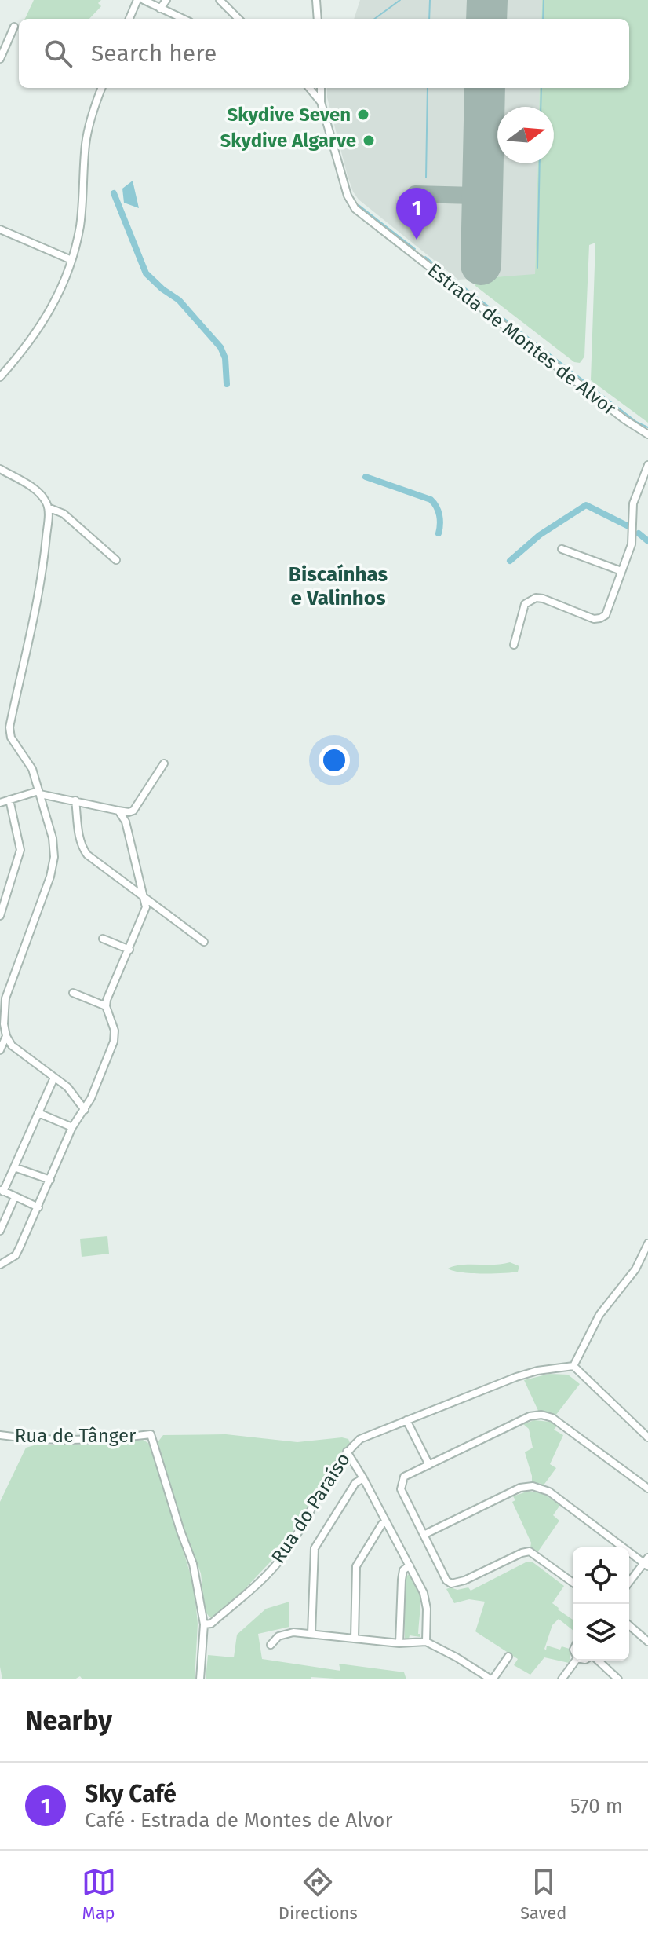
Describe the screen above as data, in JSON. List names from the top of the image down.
{
  "streets": {
    "street": ["Estrada de Montes de Alvor", "Rua de Tânger", "Rua do Paraíso"]
  },
  "crossings": [
    ["Rua de Tânger", "Rua do Paraíso"]
  ],
  "districts": ["Biscaínhas e Valinhos"],
  "places": ["Skydive Seven", "Skydive Algarve"],
  "north": "right",
  "page": {
    "search": "Search here",
    "pins": "1",
    "heading": "Nearby",
    "list": [
      {
        "mark": "1",
        "name": "Sky Café",
        "note": "Café · Estrada de Montes de Alvor",
        "value": "570 m"
      }
    ],
    "nav": ["Map", "Directions", "Saved"]
  }
}
